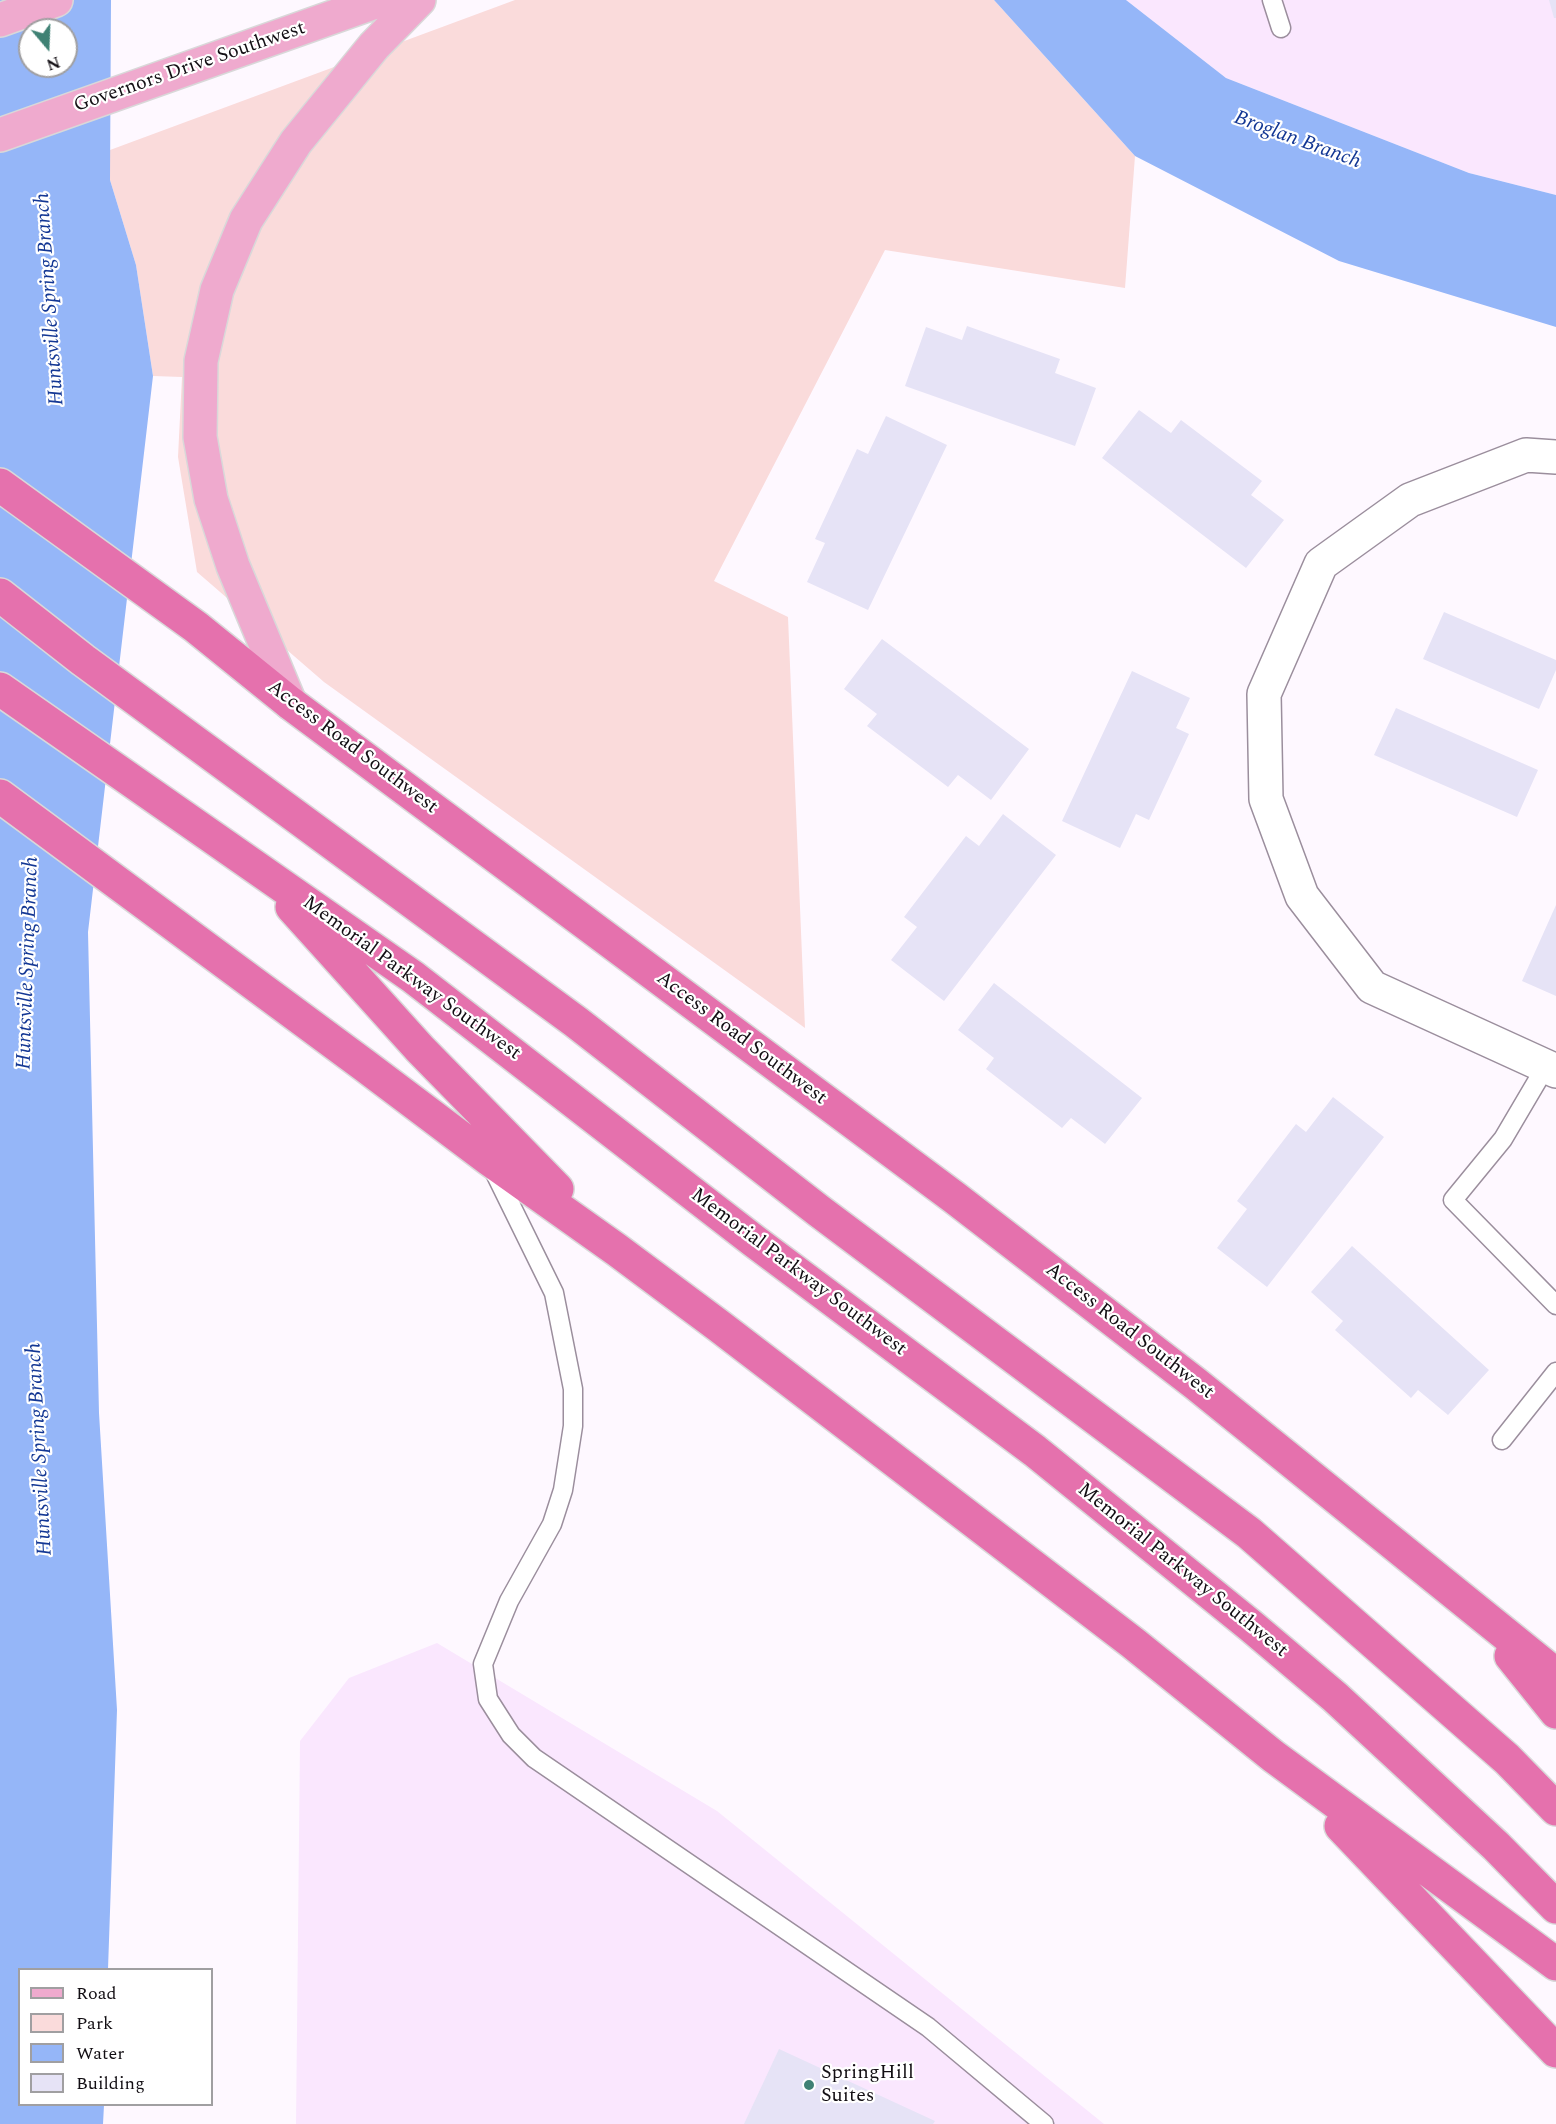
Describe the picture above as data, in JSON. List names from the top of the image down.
{
  "streets": {
    "highway": ["Access Road Southwest", "Memorial Parkway Southwest"],
    "main road": ["Governors Drive Southwest"]
  },
  "water": ["Broglan Branch", "Huntsville Spring Branch"],
  "places": ["SpringHill Suites"],
  "legend": [
    "Road",
    "Park",
    "Water",
    "Building"
  ],
  "north": "bottom"
}
